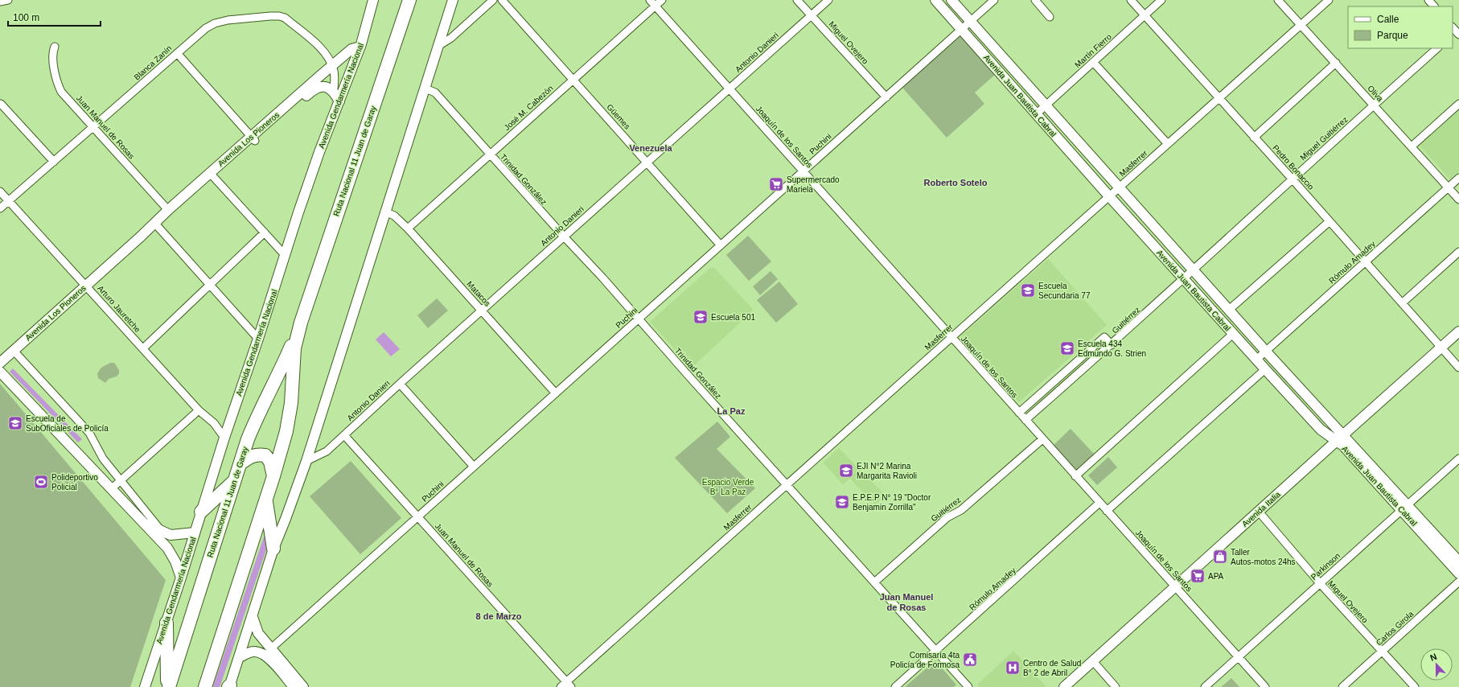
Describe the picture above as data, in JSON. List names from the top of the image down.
{
  "streets": {
    "highway": ["Ruta Nacional 11 Juan de Garay"],
    "main road": [
      "Avenida Gendarmería Nacional",
      "Avenida Juan Bautista Cabral",
      "Avenida Los Pioneros",
      "Avenida Italia"
    ],
    "street": [
      "Miguel Ovejero",
      "Martín Fierro",
      "Antonio Danieri",
      "Blanca Zanín",
      "Oliva",
      "José M. Cabezón",
      "Güemes",
      "Juan Manuel de Rosas",
      "Joaquín de los Santos",
      "Miguel Guitiérrez",
      "Puchini",
      "Masferrer",
      "Pedro Bonaccio",
      "Trinidad González",
      "Rómulo Amadey",
      "Matacos",
      "Arturo Jauretche",
      "Guitiérrez",
      "Parkinson",
      "Carlos Girola"
    ]
  },
  "crossings": [
    ["Miguel Ovejero", "Antonio Danieri"],
    ["Miguel Ovejero", "Puchini"],
    ["Miguel Ovejero", "Avenida Italia"],
    ["Miguel Ovejero", "Parkinson"],
    ["Miguel Ovejero", "Carlos Girola"],
    ["Martín Fierro", "Avenida Juan Bautista Cabral"],
    ["Martín Fierro", "Pedro Bonaccio"],
    ["Antonio Danieri", "Güemes"],
    ["Antonio Danieri", "Juan Manuel de Rosas"],
    ["Antonio Danieri", "Joaquín de los Santos"],
    ["Antonio Danieri", "Trinidad González"],
    ["Antonio Danieri", "Matacos"],
    ["Blanca Zanín", "Juan Manuel de Rosas"],
    ["Blanca Zanín", "Avenida Los Pioneros"],
    ["Blanca Zanín", "Arturo Jauretche"],
    ["Oliva", "Miguel Guitiérrez"],
    ["Oliva", "Masferrer"],
    ["Oliva", "Rómulo Amadey"],
    ["Avenida Gendarmería Nacional", "Avenida Los Pioneros"],
    ["Avenida Gendarmería Nacional", "Arturo Jauretche"],
    ["Avenida Juan Bautista Cabral", "Miguel Guitiérrez"],
    ["Avenida Juan Bautista Cabral", "Puchini"],
    ["Avenida Juan Bautista Cabral", "Masferrer"],
    ["Avenida Juan Bautista Cabral", "Rómulo Amadey"],
    ["Avenida Juan Bautista Cabral", "Guitiérrez"],
    ["Avenida Juan Bautista Cabral", "Avenida Italia"],
    ["Avenida Juan Bautista Cabral", "Parkinson"],
    ["José M. Cabezón", "Güemes"],
    ["José M. Cabezón", "Joaquín de los Santos"],
    ["José M. Cabezón", "Trinidad González"],
    ["José M. Cabezón", "Matacos"],
    ["Güemes", "Puchini"],
    ["Juan Manuel de Rosas", "Avenida Los Pioneros"],
    ["Juan Manuel de Rosas", "Puchini"],
    ["Juan Manuel de Rosas", "Masferrer"],
    ["Joaquín de los Santos", "Puchini"],
    ["Joaquín de los Santos", "Masferrer"],
    ["Joaquín de los Santos", "Rómulo Amadey"],
    ["Joaquín de los Santos", "Guitiérrez"],
    ["Joaquín de los Santos", "Avenida Italia"],
    ["Joaquín de los Santos", "Parkinson"],
    ["Miguel Guitiérrez", "Pedro Bonaccio"],
    ["Miguel Guitiérrez", "Guitiérrez"],
    ["Avenida Los Pioneros", "Arturo Jauretche"],
    ["Puchini", "Trinidad González"],
    ["Puchini", "Matacos"],
    ["Masferrer", "Pedro Bonaccio"],
    ["Masferrer", "Trinidad González"],
    ["Pedro Bonaccio", "Rómulo Amadey"],
    ["Pedro Bonaccio", "Avenida Italia"],
    ["Trinidad González", "Rómulo Amadey"],
    ["Trinidad González", "Guitiérrez"]
  ],
  "districts": [
    "Venezuela",
    "Roberto Sotelo",
    "La Paz",
    "Juan Manuel de Rosas",
    "8 de Marzo"
  ],
  "parks": ["Espacio Verde B° La Paz"],
  "places": {
    "supermarket": ["Supermercado Mariela", "APA"],
    "school or university": [
      "Escuela Secundaria 77",
      "Escuela 501",
      "Escuela 434 Edmundo G. Strien",
      "Escuela de SubOficiales de Policía",
      "EJI N°2 Marina Margarita Ravioli",
      "E.P.E.P N° 19 \"Doctor Benjamin Zorrilla\""
    ],
    "sports": ["Polideportivo Policial"],
    "shop": ["Taller Autos-motos 24hs"],
    "public building": ["Comisaría 4ta Policía de Formosa"],
    "hospital": ["Centro de Salud B° 2 de Abril"]
  },
  "legend": ["Calle", "Parque"],
  "scale_bar": "100 m",
  "north": "top"
}
